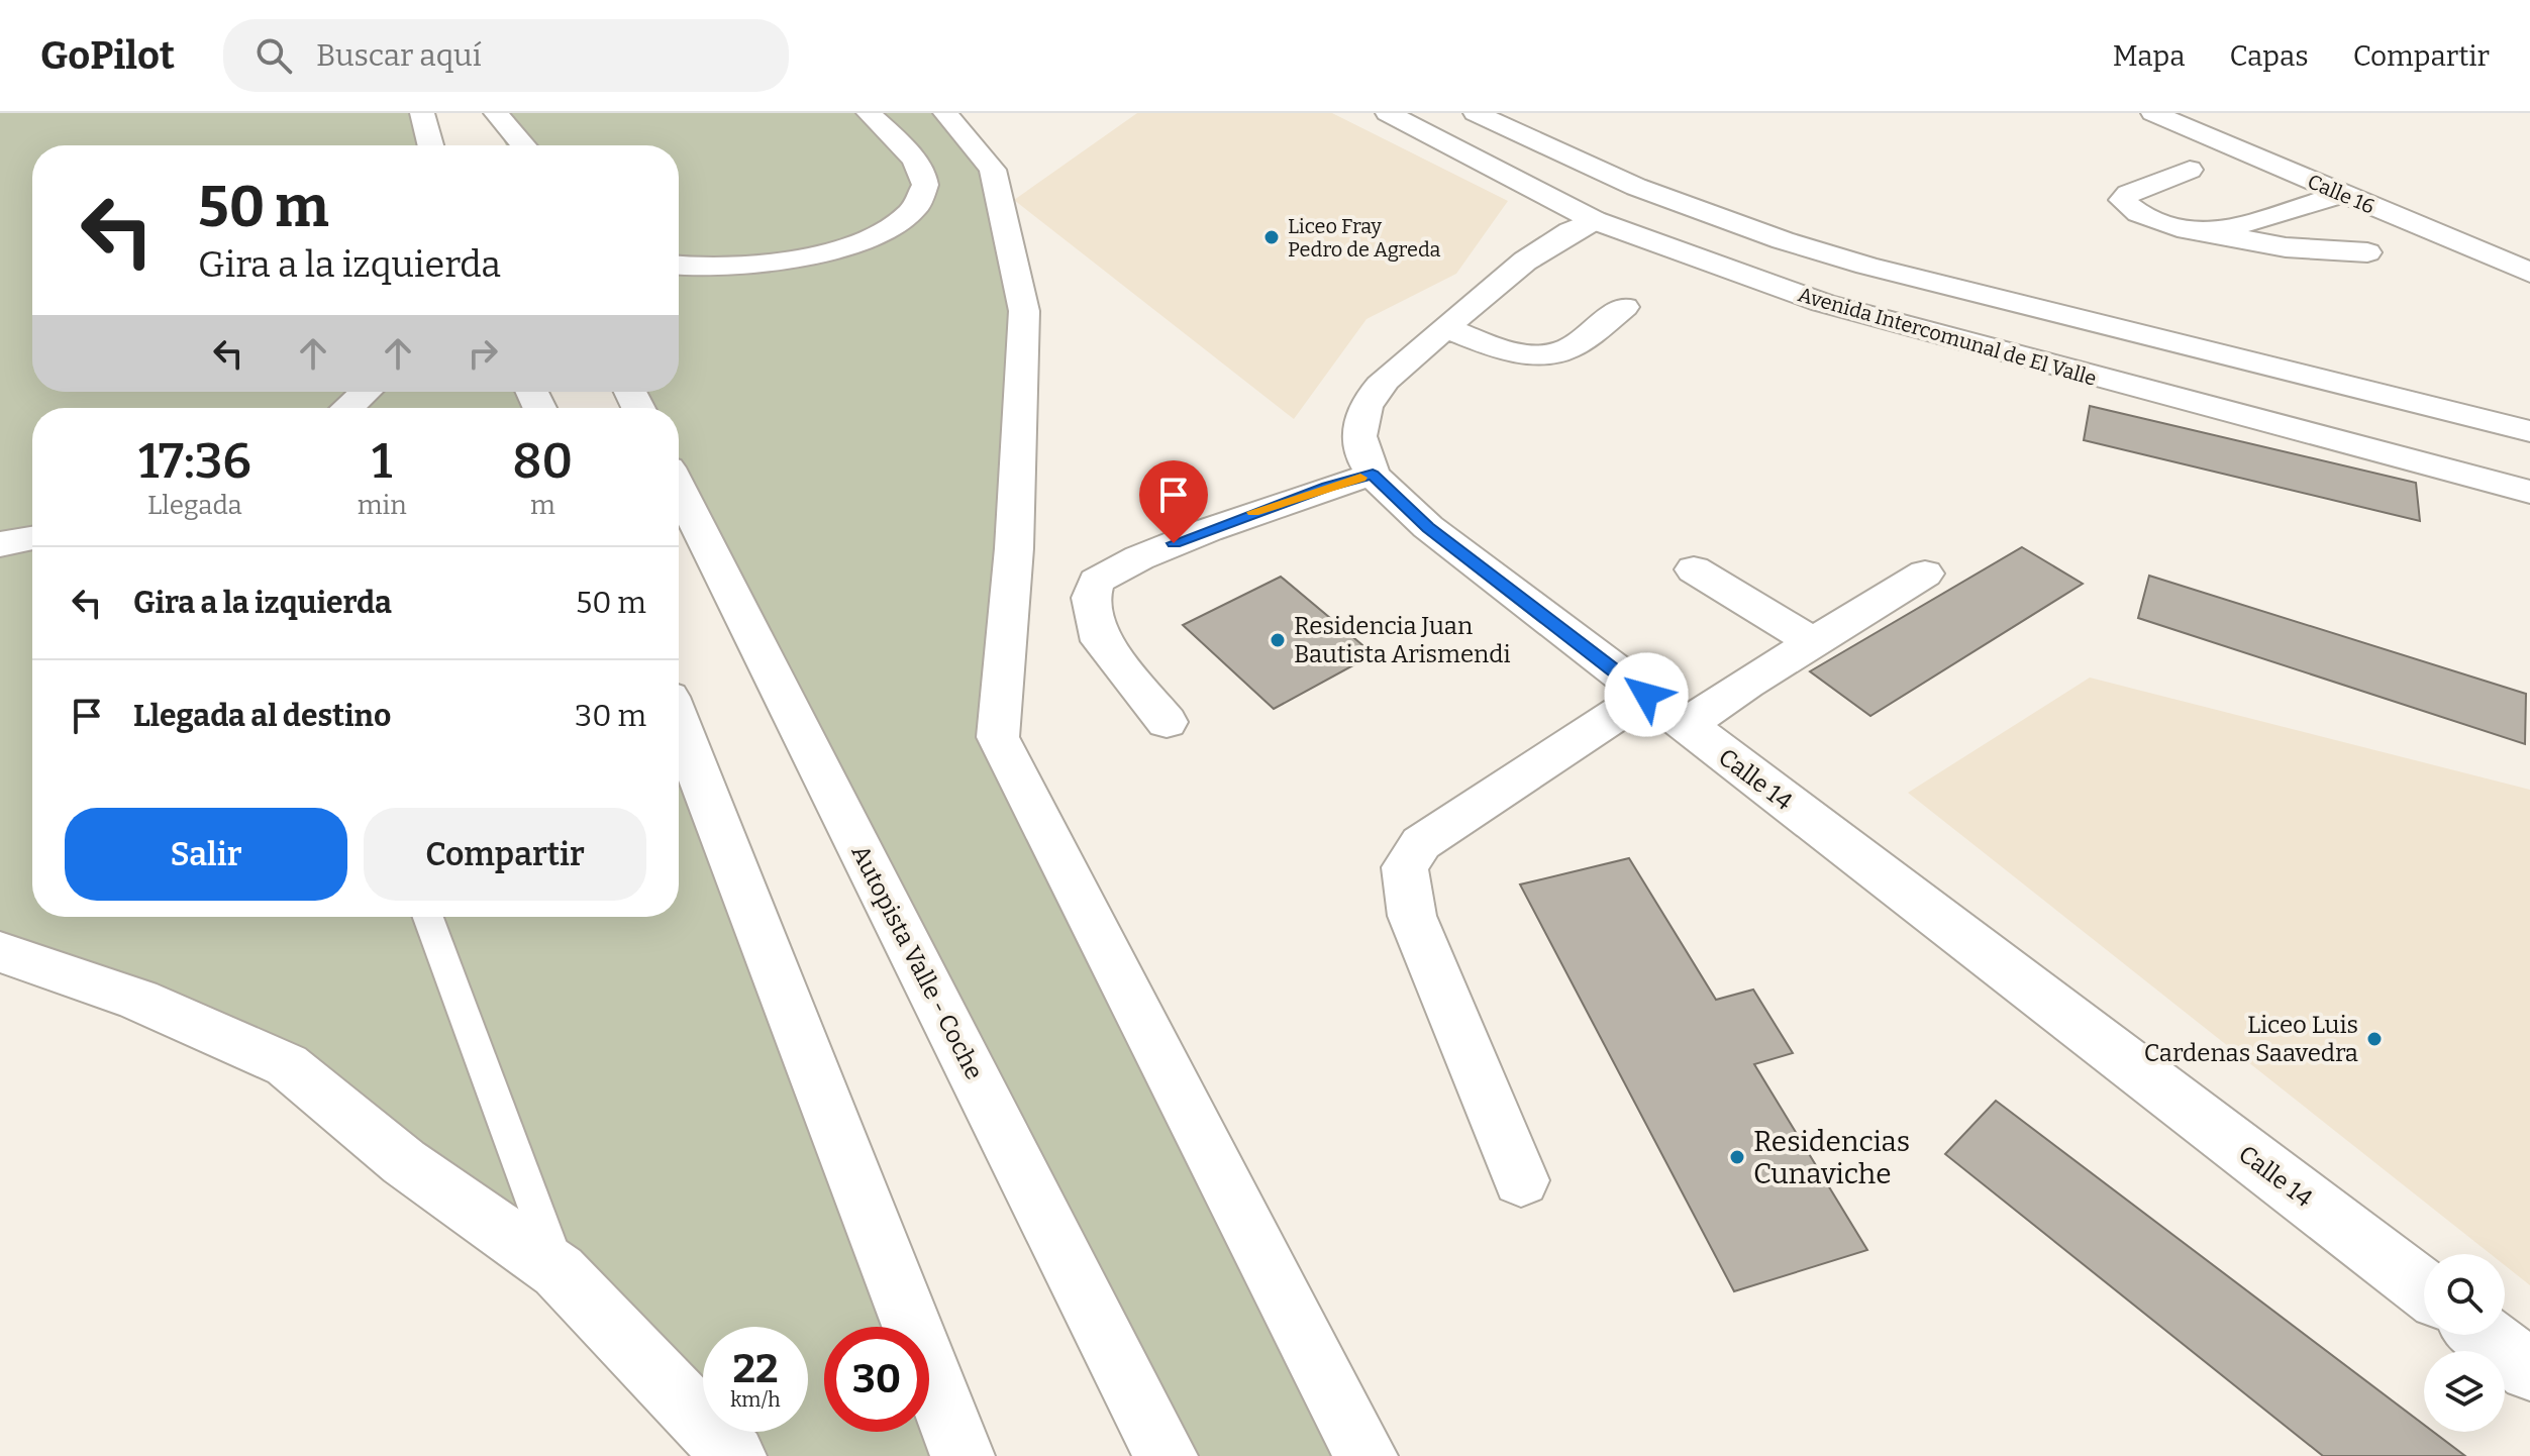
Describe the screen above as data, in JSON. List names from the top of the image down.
{
  "streets": {
    "main road": [
      "Calle 16",
      "Avenida Intercomunal de El Valle",
      "Calle 14",
      "Autopista Valle - Coche"
    ]
  },
  "crossings": [
    ["Avenida Intercomunal de El Valle", "Calle 14"]
  ],
  "places": [
    "Liceo Fray Pedro de Agreda",
    "Residencia Juan Bautista Arismendi",
    "Liceo Luis Cardenas Saavedra",
    "Residencias Cunaviche"
  ],
  "page": {
    "header": "GoPilot",
    "search": "Buscar aquí",
    "nav": ["Mapa", "Capas", "Compartir"],
    "turn": ["50 m", "Gira a la izquierda"],
    "eta": [
      "17:36",
      "Llegada",
      "1",
      "min",
      "80",
      "m"
    ],
    "list": [
      {
        "name": "Gira a la izquierda",
        "value": "50 m"
      },
      {
        "name": "Llegada al destino",
        "value": "30 m"
      }
    ],
    "buttons": ["Salir", "Compartir"],
    "speed": "22 km/h",
    "limit": "30"
  }
}
